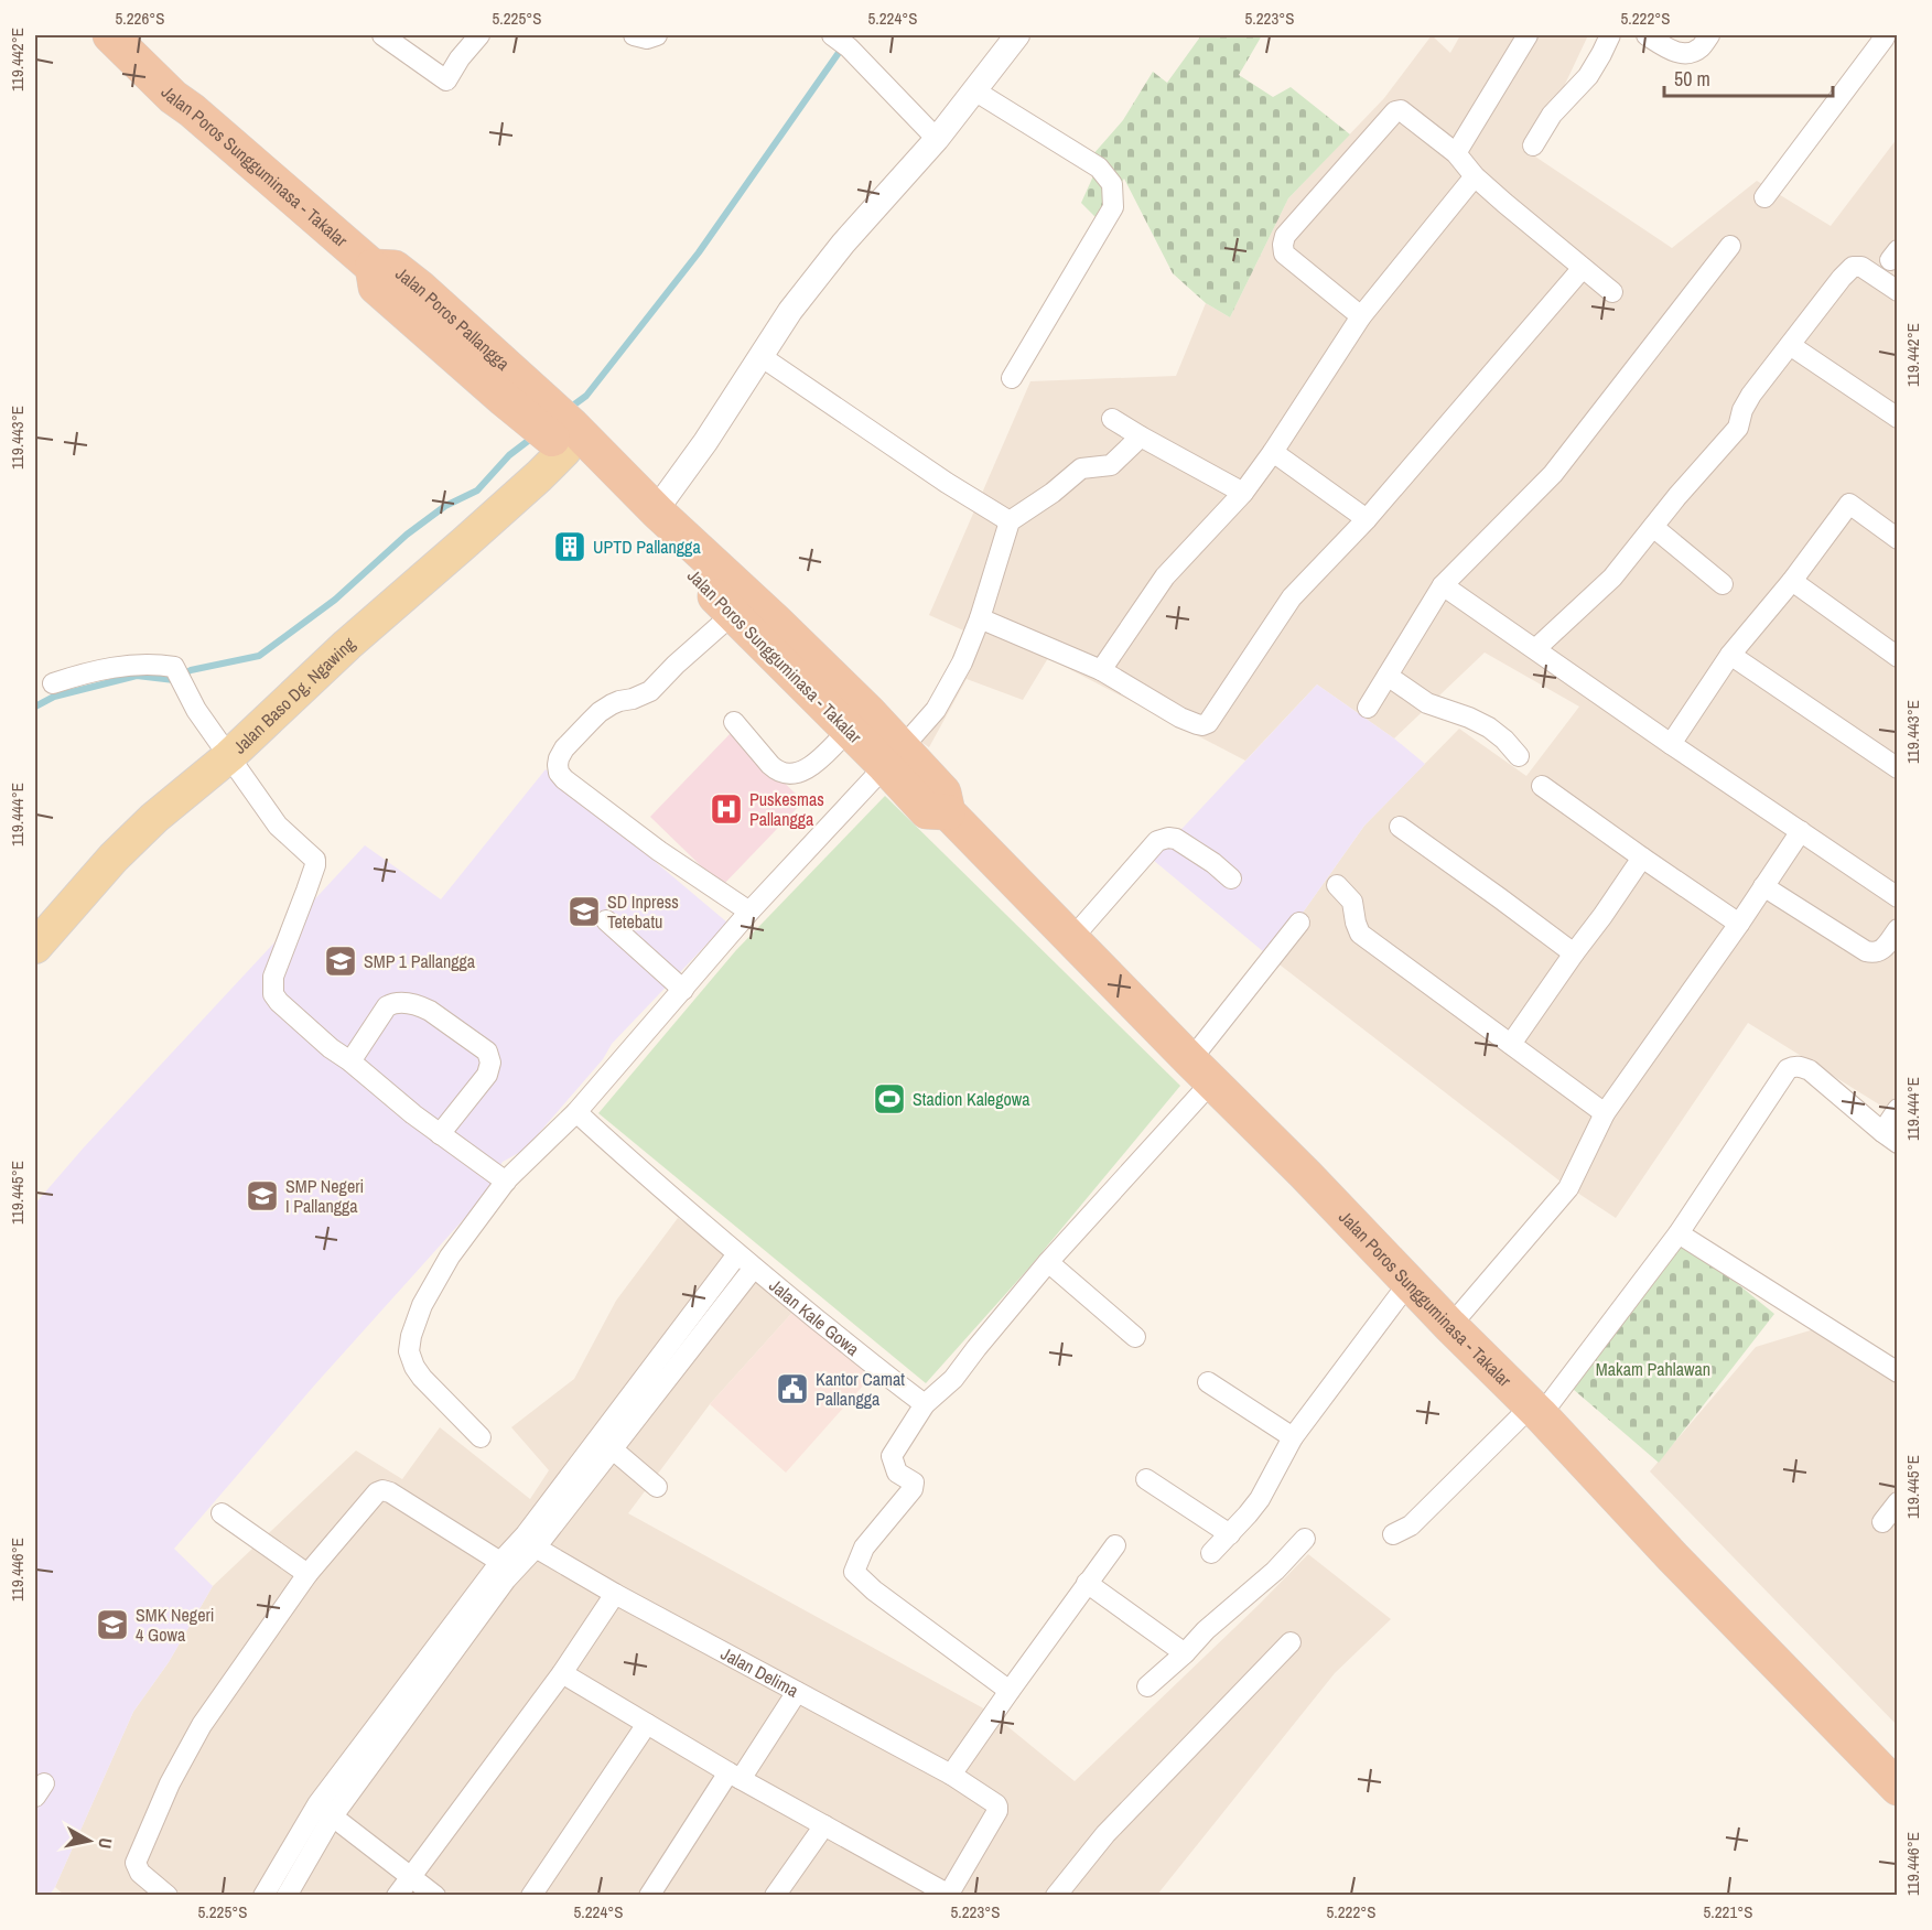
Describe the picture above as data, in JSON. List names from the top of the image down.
{
  "streets": {
    "highway": ["Jalan Poros Sungguminasa - Takalar", "Jalan Poros Pallangga"],
    "main road": ["Jalan Baso Dg. Ngawing"],
    "street": ["Jalan Kale Gowa", "Jalan Delima"]
  },
  "crossings": [
    ["Jalan Poros Sungguminasa - Takalar", "Jalan Poros Pallangga"],
    ["Jalan Poros Sungguminasa - Takalar", "Jalan Baso Dg. Ngawing"],
    ["Jalan Poros Pallangga", "Jalan Baso Dg. Ngawing"]
  ],
  "parks": ["Makam Pahlawan"],
  "places": {
    "building": ["UPTD Pallangga"],
    "hospital": ["Puskesmas Pallangga"],
    "school or university": [
      "SD Inpress Tetebatu",
      "SMP 1 Pallangga",
      "SMP Negeri I Pallangga",
      "SMK Negeri 4 Gowa"
    ],
    "sports": ["Stadion Kalegowa"],
    "public building": ["Kantor Camat Pallangga"]
  },
  "scale_bar": "50 m",
  "north": "right",
  "coordinates": [
    "5.226°S",
    "5.225°S",
    "5.224°S",
    "5.223°S",
    "5.222°S",
    "119.442°E",
    "119.443°E",
    "119.444°E",
    "119.445°E",
    "119.446°E",
    "5.221°S"
  ]
}
